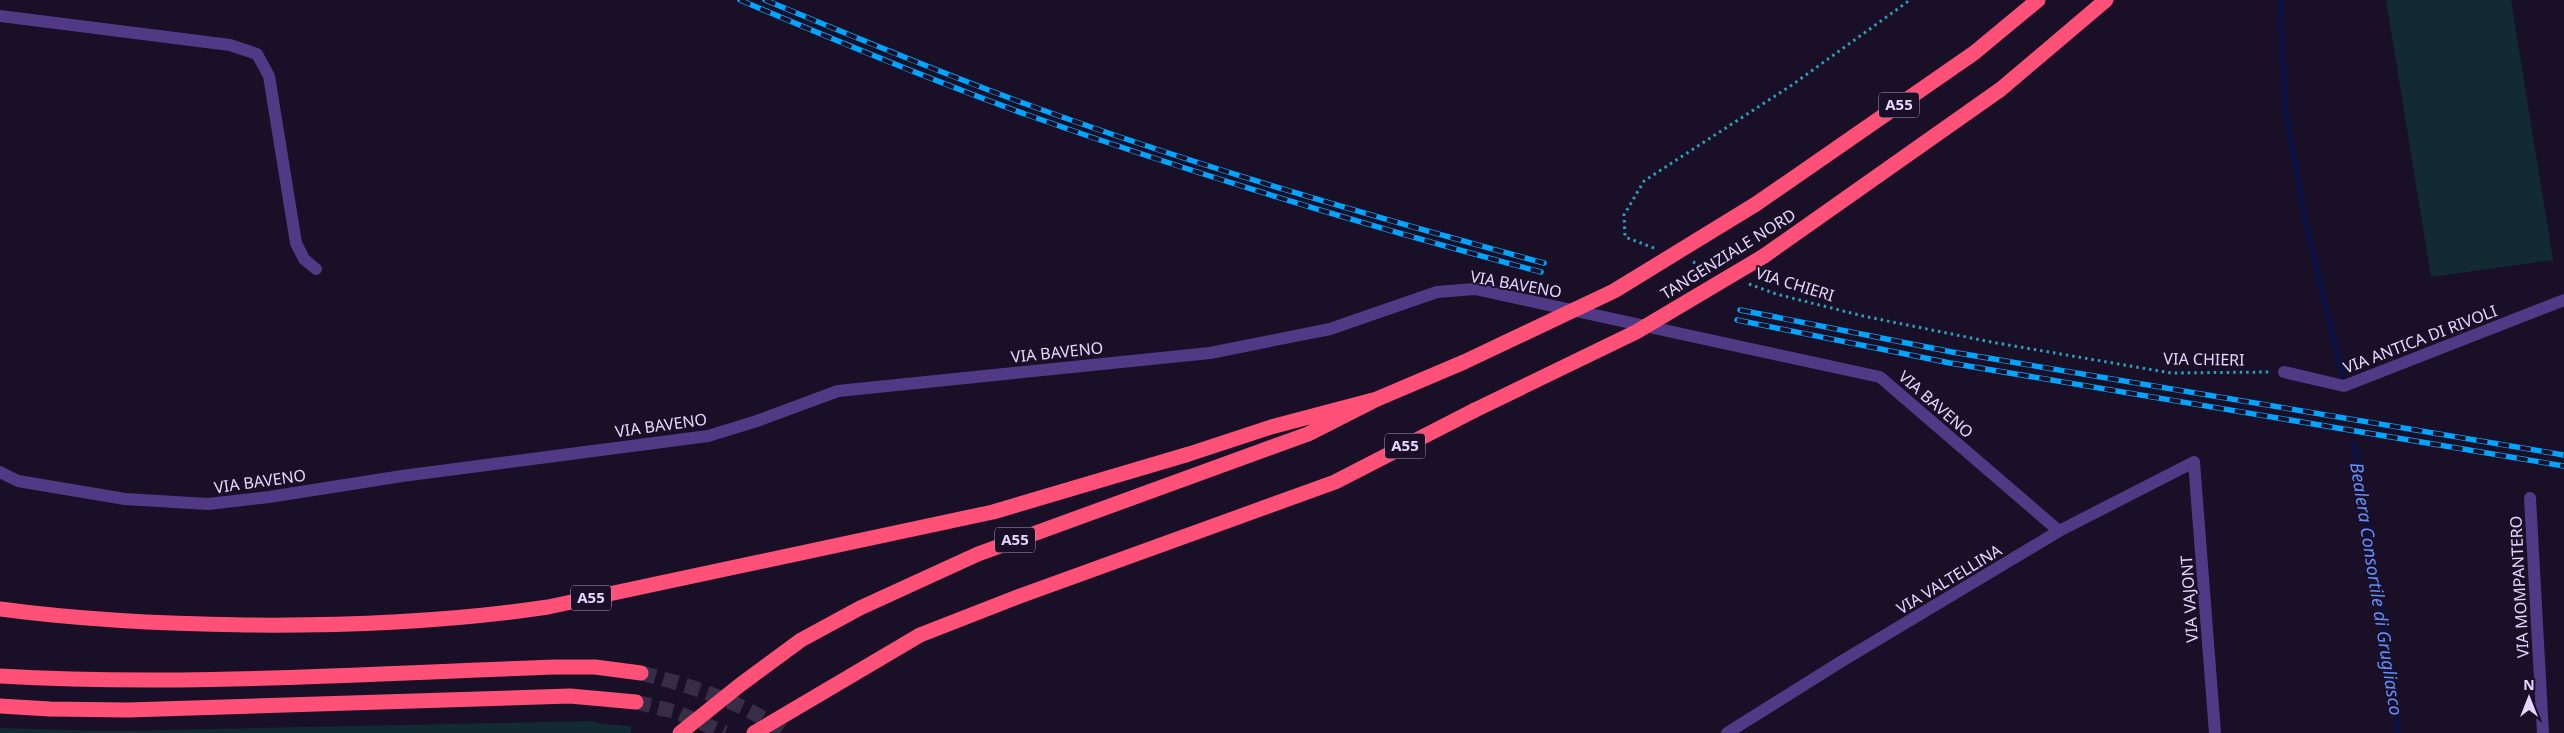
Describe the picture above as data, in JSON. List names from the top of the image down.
{
  "streets": {
    "highway": ["A55", "TANGENZIALE NORD"],
    "street": [
      "VIA BAVENO",
      "VIA ANTICA DI RIVOLI",
      "VIA VALTELLINA",
      "VIA MOMPANTERO",
      "VIA VAJONT"
    ],
    "path": ["VIA CHIERI"]
  },
  "crossings": [
    ["A55", "TANGENZIALE NORD"],
    ["VIA BAVENO", "VIA VALTELLINA"],
    ["VIA CHIERI", "VIA ANTICA DI RIVOLI"],
    ["VIA VALTELLINA", "VIA VAJONT"]
  ],
  "water": ["Bealera Consortile di Grugliasco"],
  "north": "top"
}
